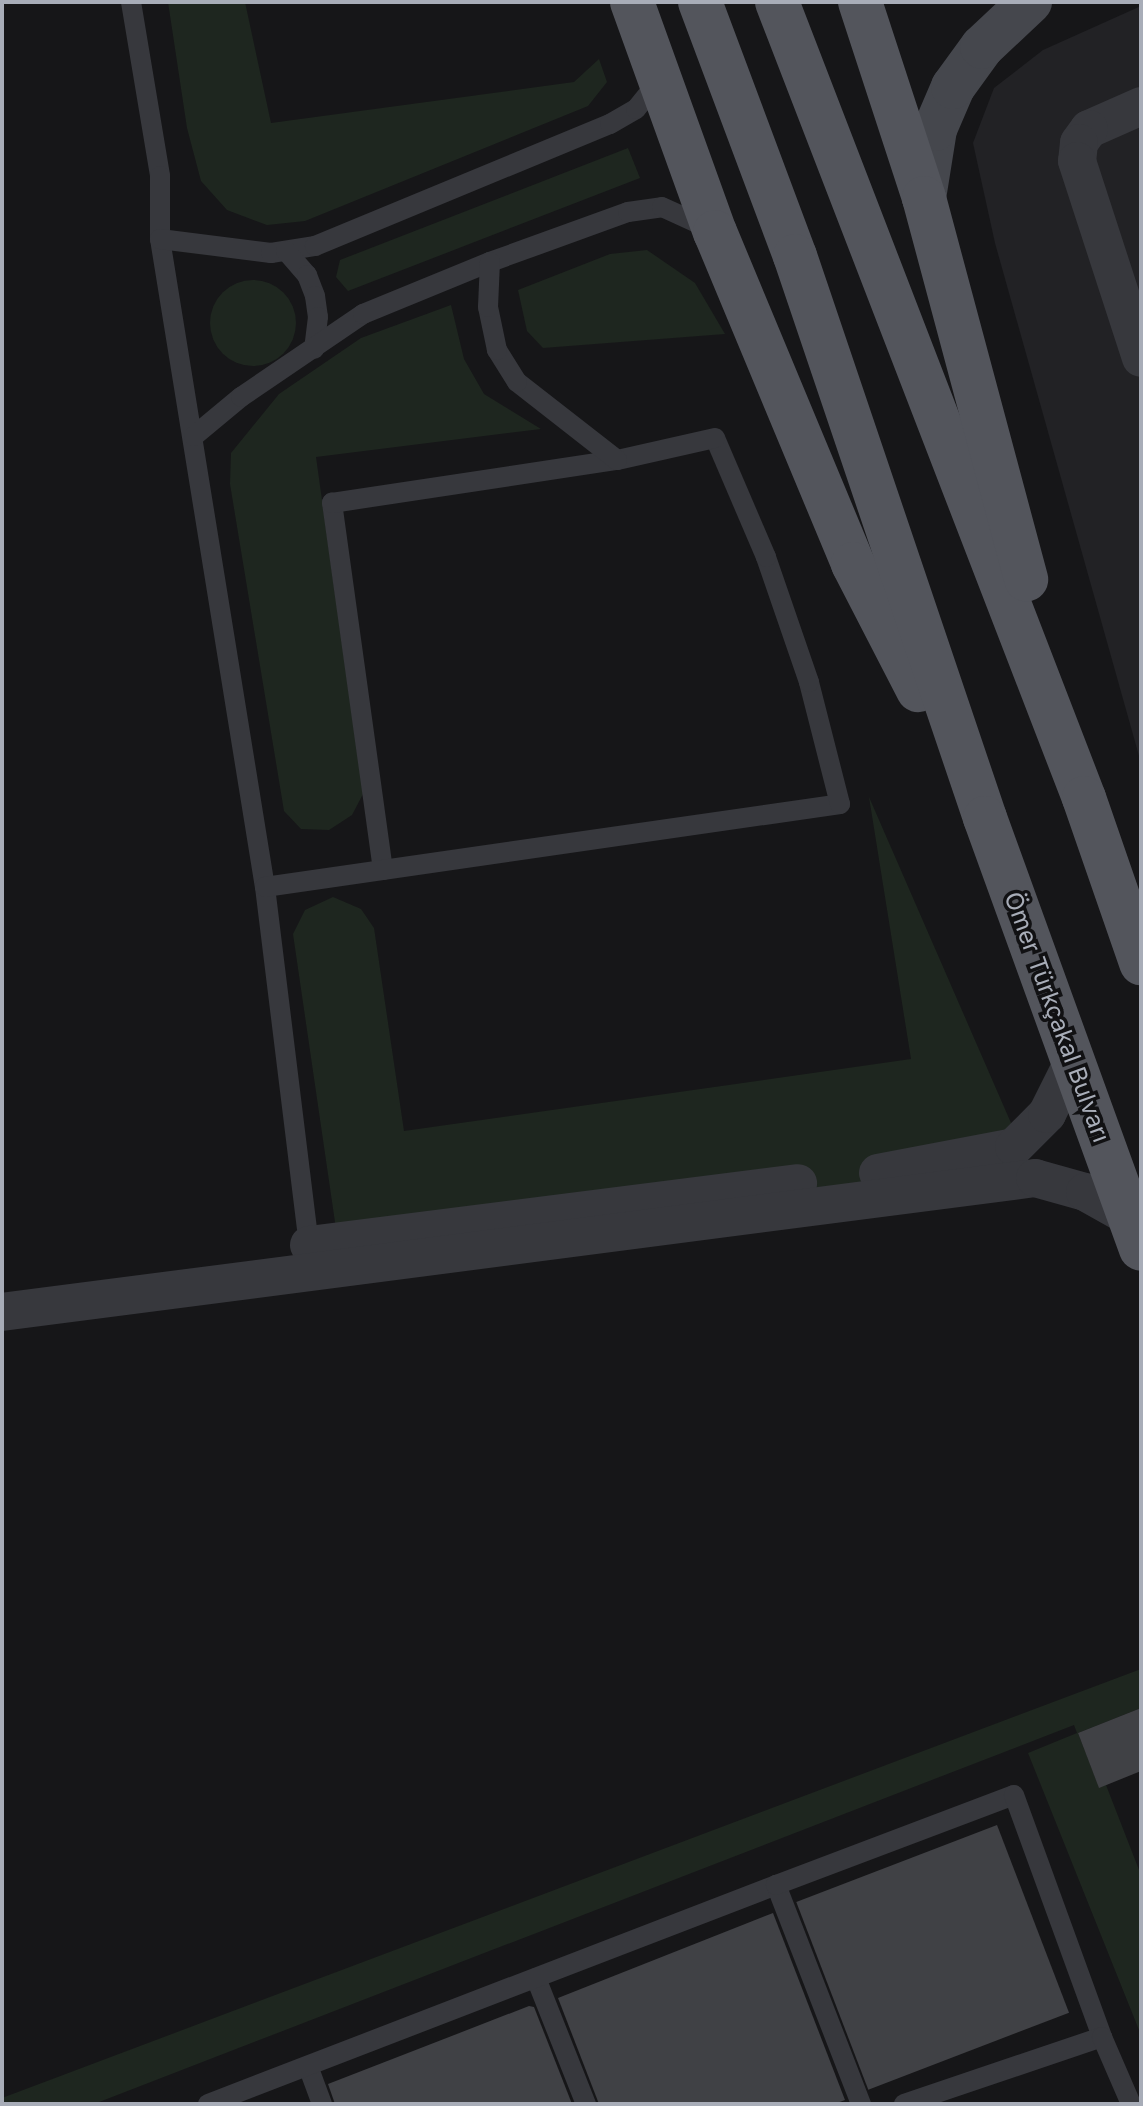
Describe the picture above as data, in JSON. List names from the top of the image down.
{
  "streets": {
    "main road": ["Ömer Türkçakal Bulvarı"]
  }
}
